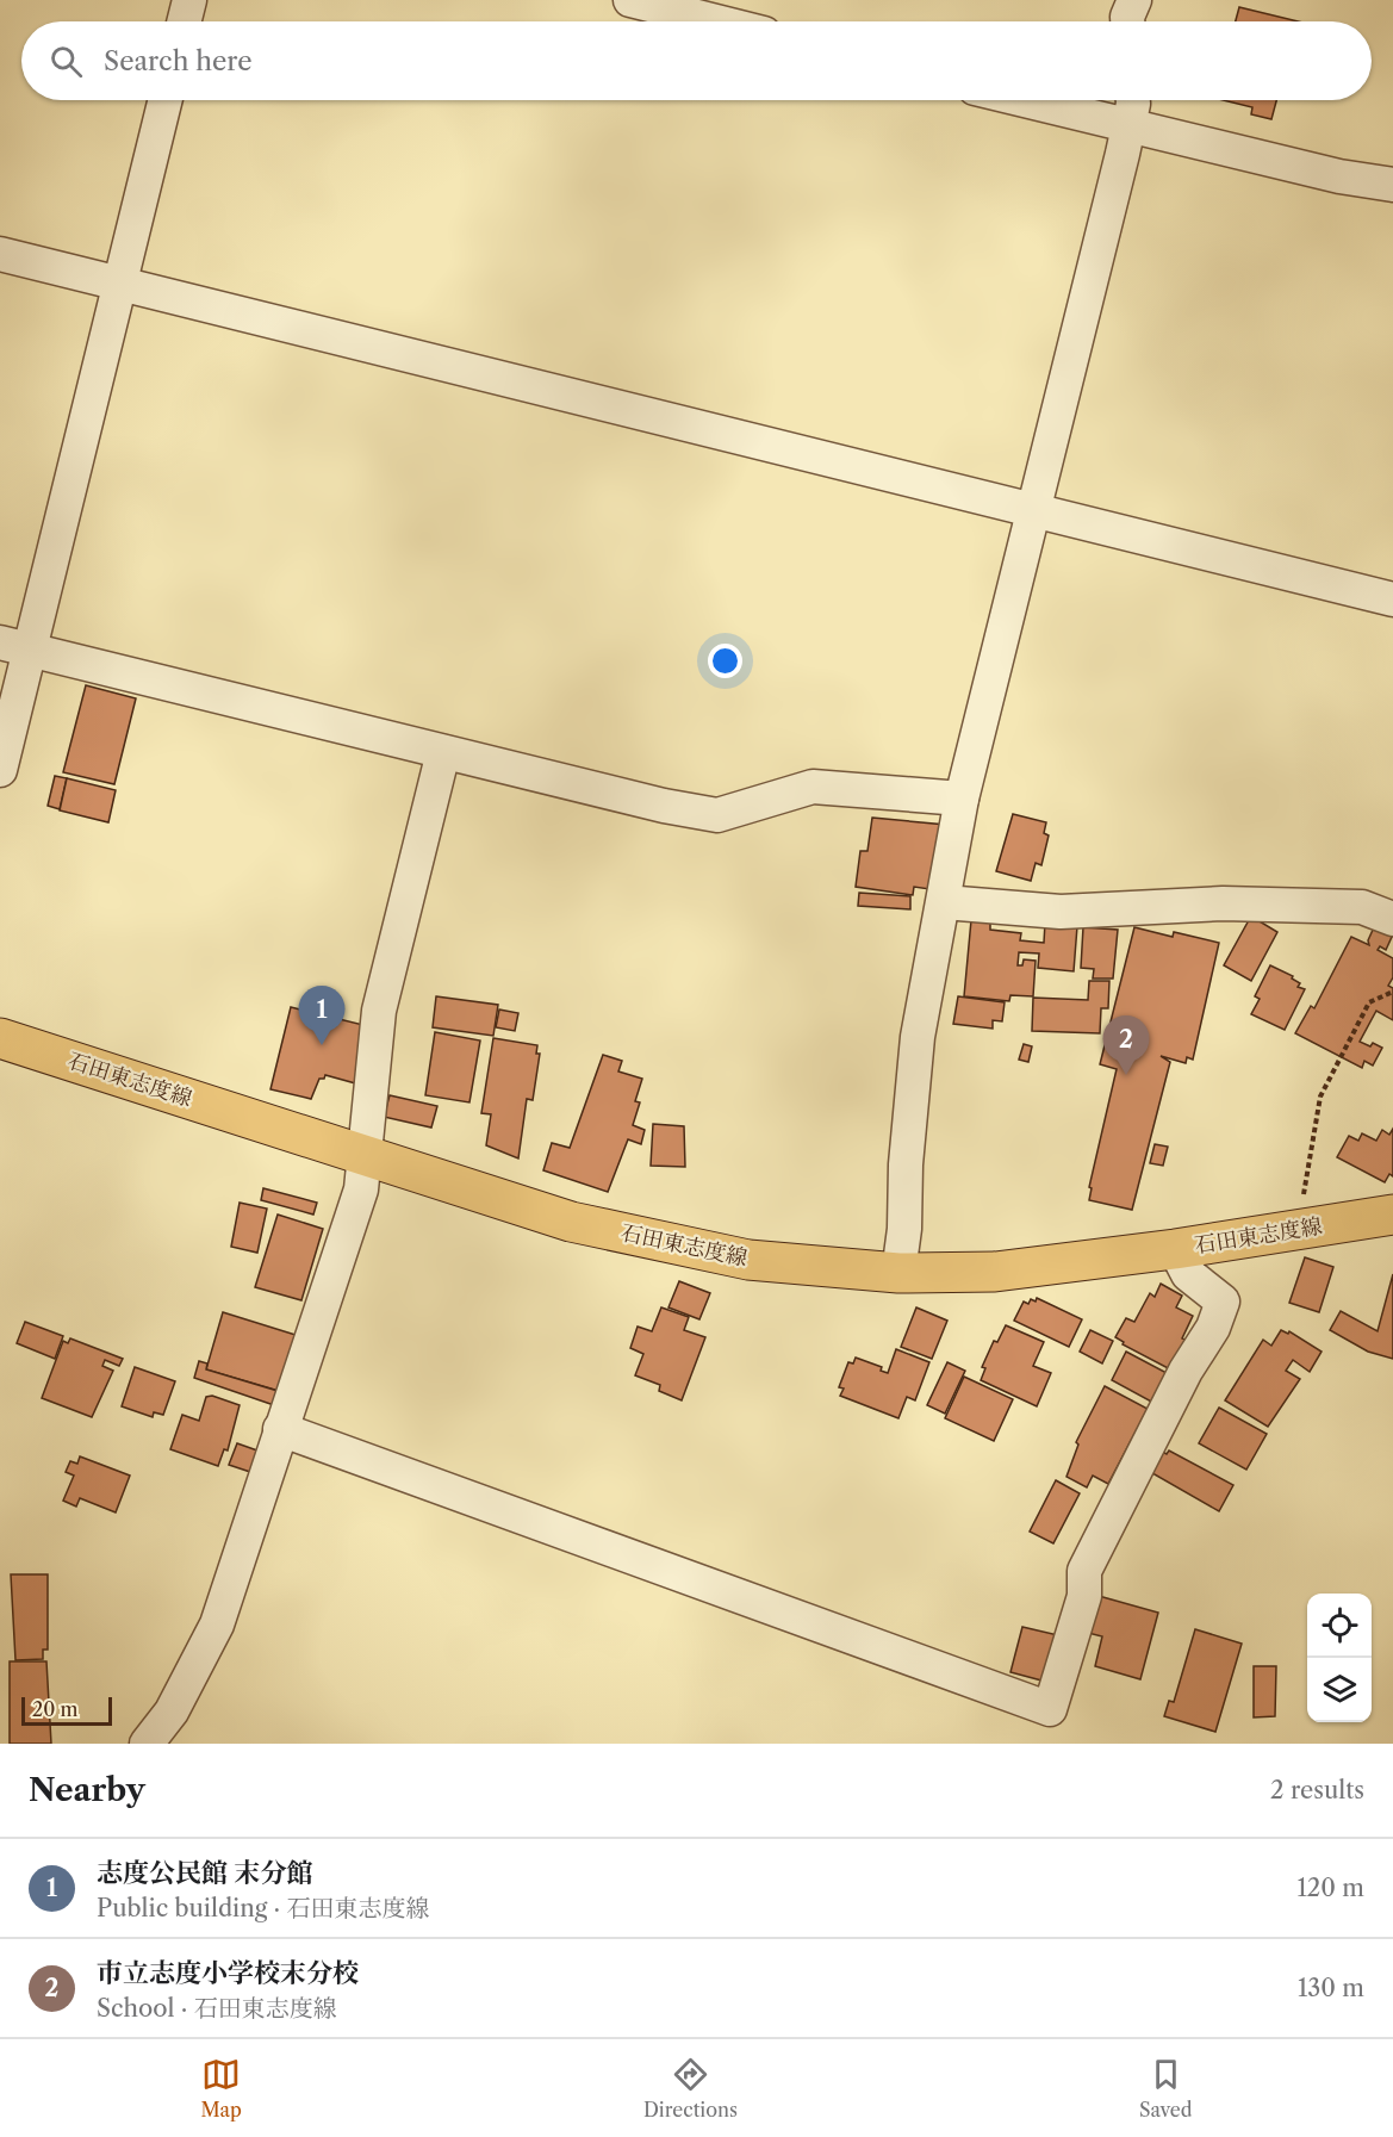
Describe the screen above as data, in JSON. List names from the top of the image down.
{
  "streets": {
    "main road": ["石田東志度線"]
  },
  "scale_bar": "20 m",
  "page": {
    "search": "Search here",
    "pins": ["1", "2"],
    "scale": "20 m",
    "heading": ["Nearby", "2 results"],
    "list": [
      {
        "mark": "1",
        "name": "志度公民館 末分館",
        "note": "Public building · 石田東志度線",
        "value": "120 m"
      },
      {
        "mark": "2",
        "name": "市立志度小学校末分校",
        "note": "School · 石田東志度線",
        "value": "130 m"
      }
    ],
    "nav": ["Map", "Directions", "Saved"]
  }
}
